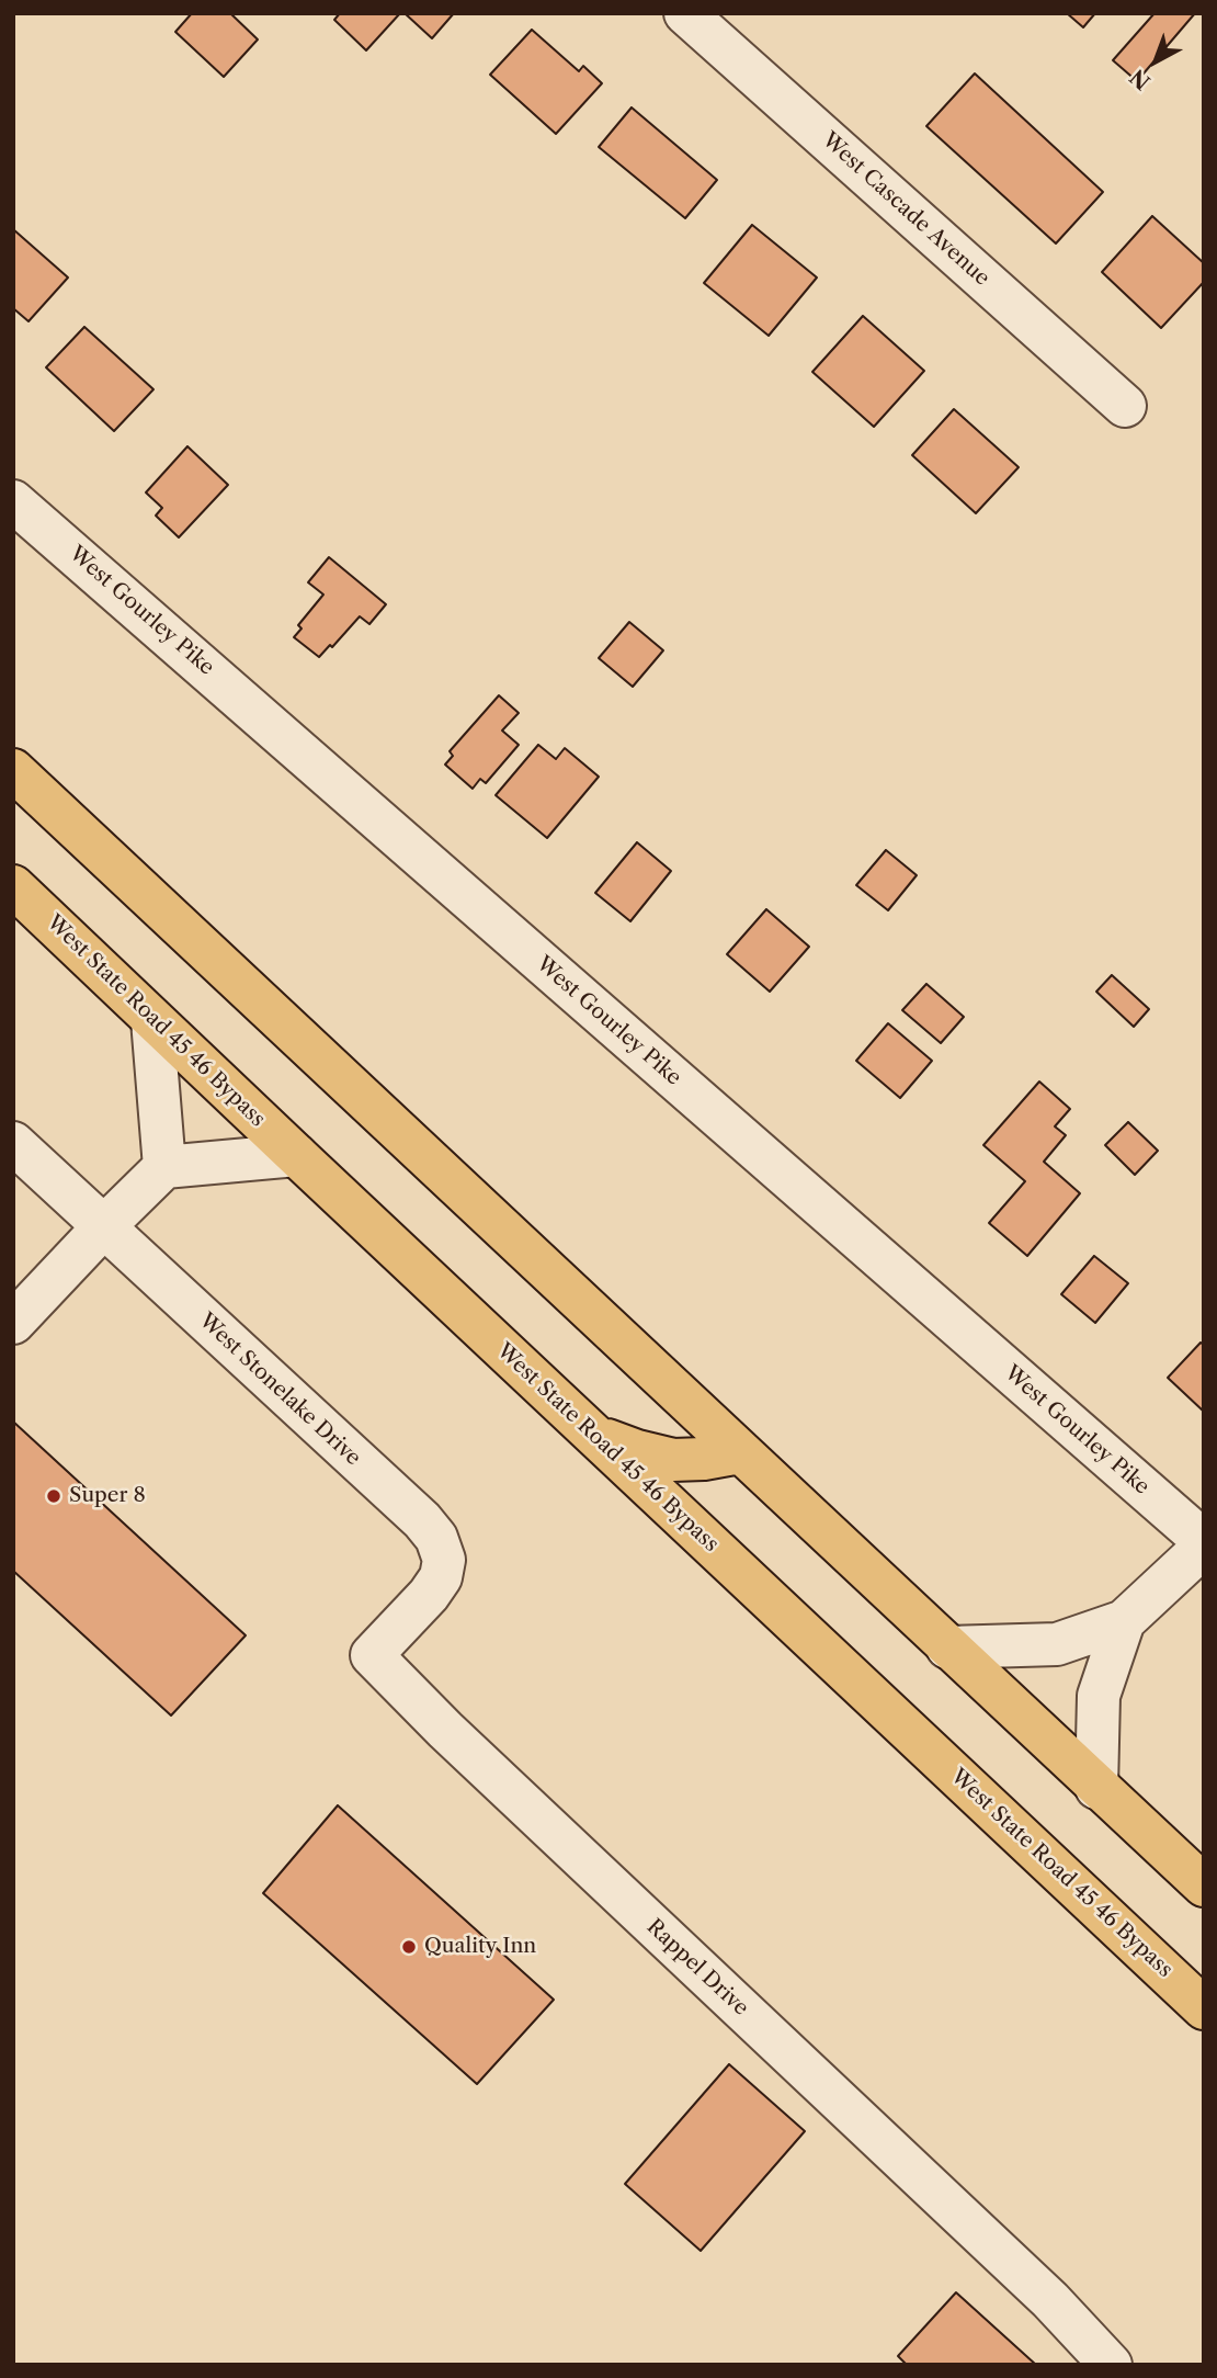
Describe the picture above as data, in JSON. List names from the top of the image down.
{
  "streets": {
    "highway": ["West State Road 45 46 Bypass"],
    "street": [
      "West Cascade Avenue",
      "West Gourley Pike",
      "West Stonelake Drive",
      "Rappel Drive"
    ]
  },
  "crossings": [
    ["West Stonelake Drive", "Rappel Drive"]
  ],
  "places": ["Super 8", "Quality Inn"],
  "north": "bottom left"
}
